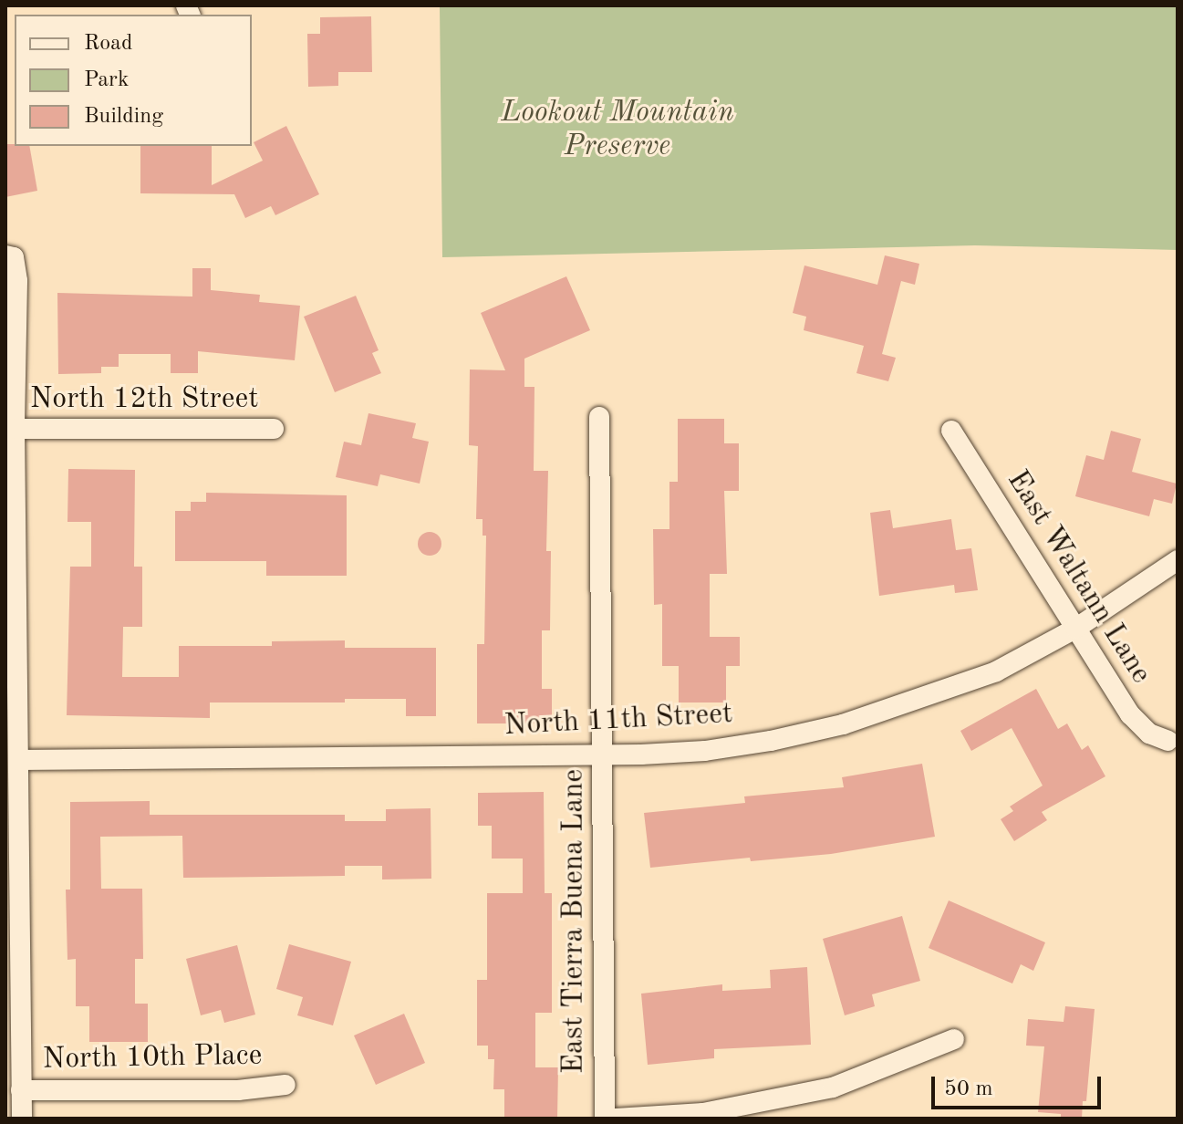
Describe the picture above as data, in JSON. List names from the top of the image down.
{
  "streets": {
    "street": [
      "North 12th Street",
      "East Waltann Lane",
      "North 11th Street",
      "East Tierra Buena Lane",
      "North 10th Place"
    ]
  },
  "crossings": [
    ["East Waltann Lane", "North 11th Street"],
    ["North 11th Street", "East Tierra Buena Lane"]
  ],
  "parks": ["Lookout Mountain Preserve"],
  "legend": ["Road", "Park", "Building"],
  "scale_bar": "50 m"
}
